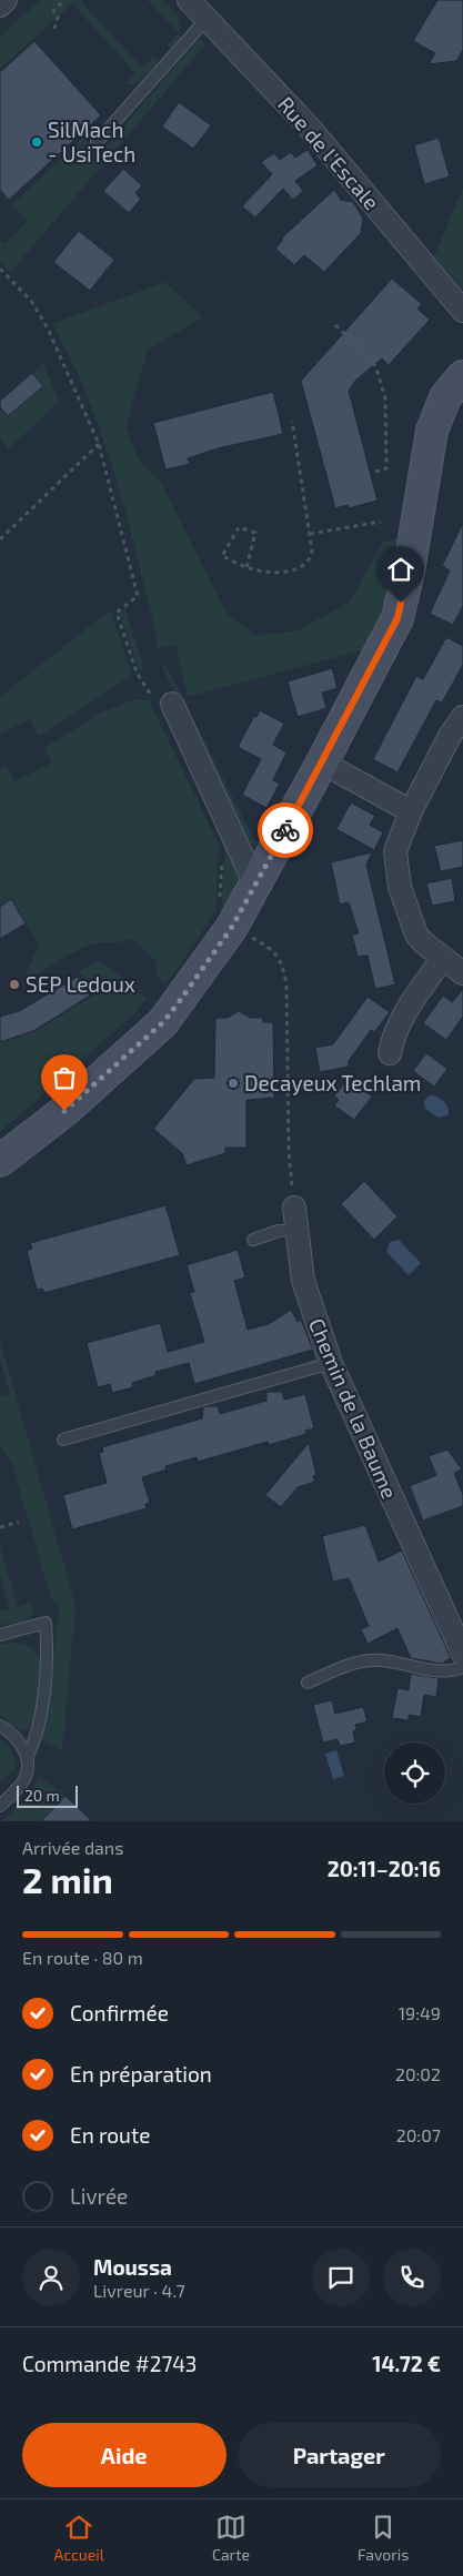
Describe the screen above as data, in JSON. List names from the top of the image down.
{
  "streets": {
    "street": ["Rue de l'Escale", "Chemin de la Baume"]
  },
  "places": ["SilMach - UsiTech", "SEP Ledoux", "Decayeux Techlam"],
  "scale_bar": "20 m",
  "page": {
    "scale": "20 m",
    "heading": ["2 min", "Arrivée dans", "20:11–20:16"],
    "panel": [
      "Moussa",
      "Livreur · 4.7",
      "Commande #2743",
      "14.72 €"
    ],
    "bar": "En route · 80 m",
    "list": [
      ["Confirmée", "19:49"],
      ["En préparation", "20:02"],
      ["En route", "20:07"],
      "Livrée"
    ],
    "buttons": ["Aide", "Partager"],
    "tabs": ["Accueil", "Carte", "Favoris"]
  }
}
